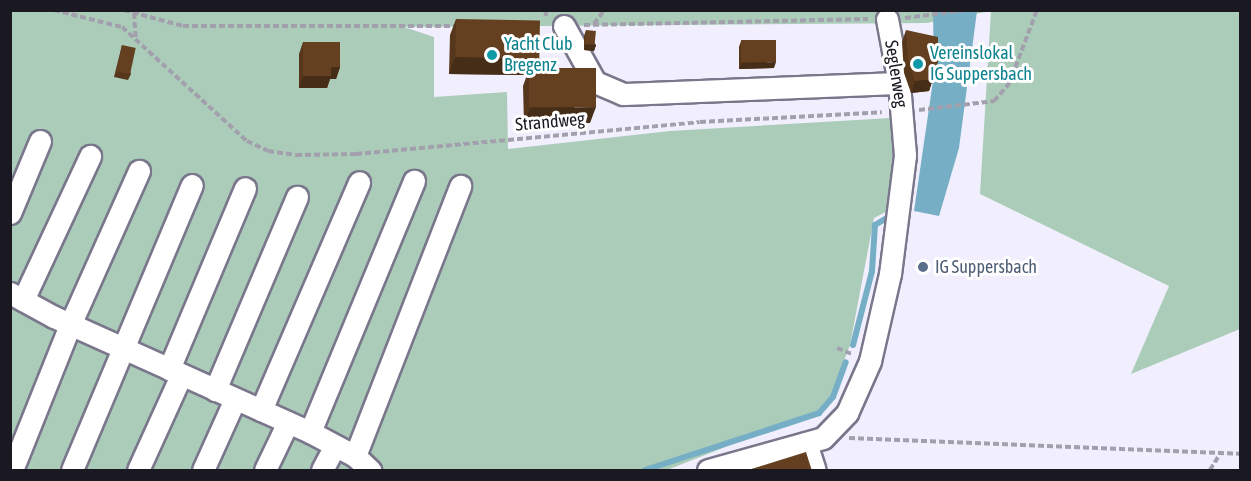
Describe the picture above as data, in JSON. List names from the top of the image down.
{
  "streets": {
    "street": ["Seglerweg"],
    "path": ["Strandweg"]
  },
  "crossings": [
    ["Seglerweg", "Strandweg"]
  ],
  "places": ["Yacht Club Bregenz", "Vereinslokal IG Suppersbach", "IG Suppersbach"]
}
